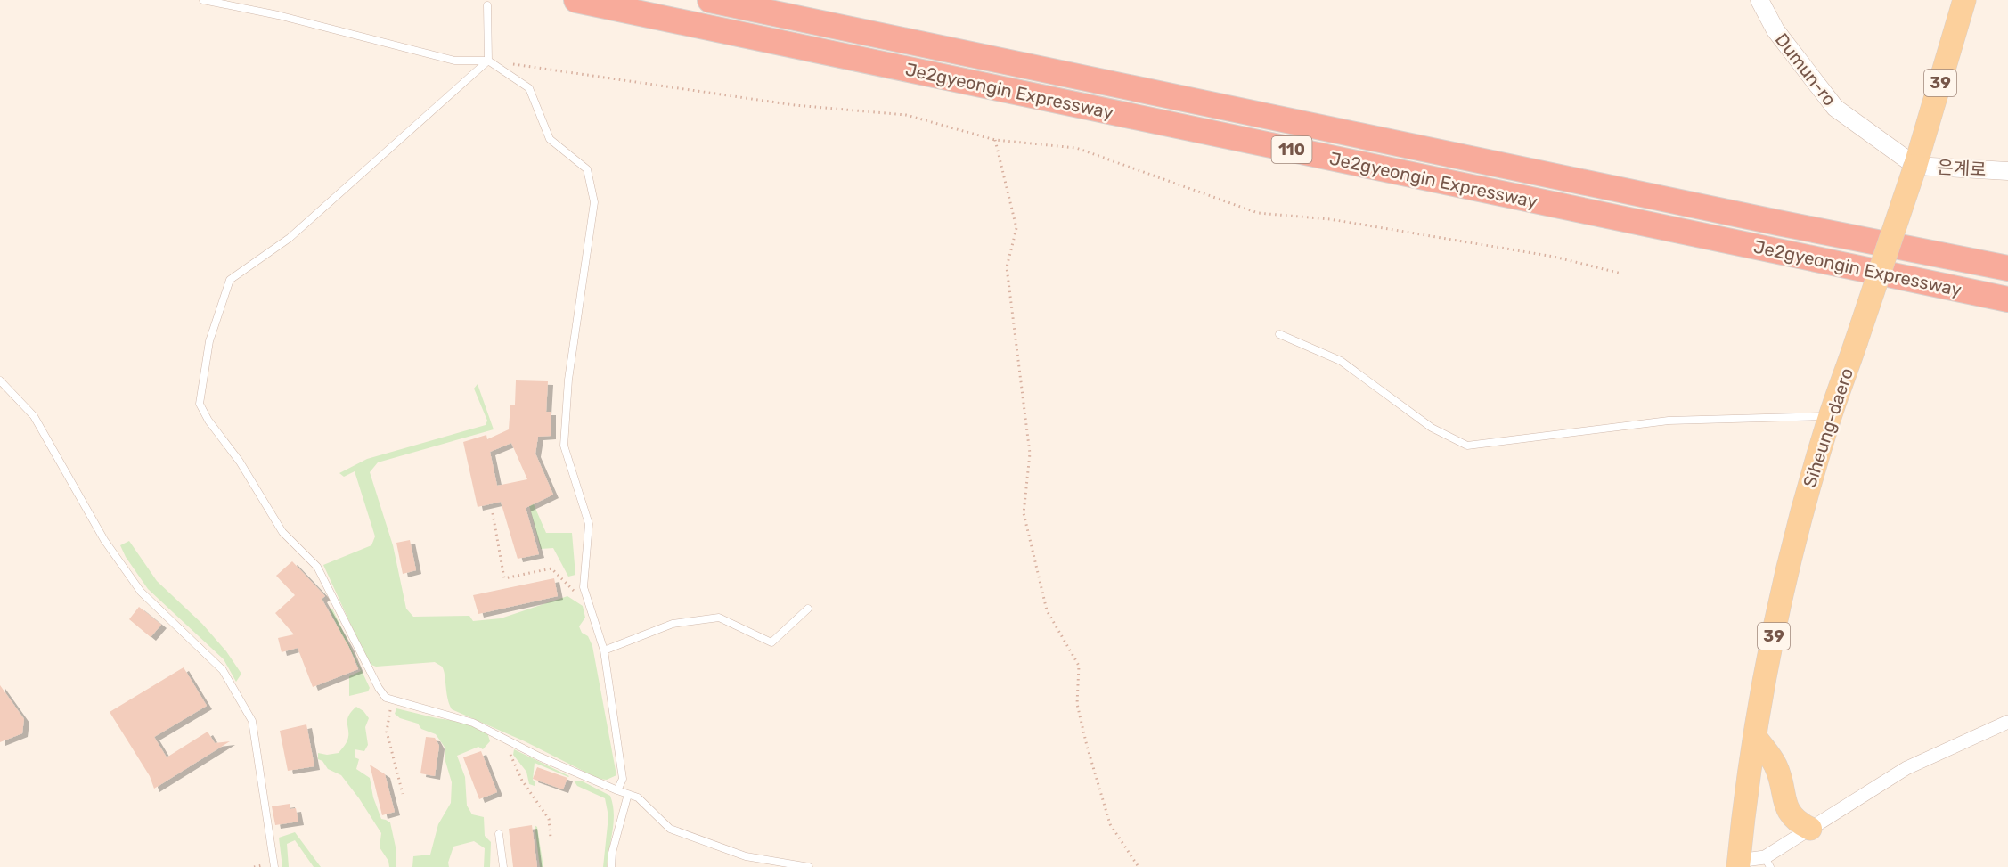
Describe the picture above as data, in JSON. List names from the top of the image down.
{
  "streets": {
    "highway": ["Je2gyeongin Expressway", "110"],
    "main road": ["39", "Siheung-daero"],
    "street": ["Dumun-ro", "은계로"]
  },
  "crossings": [
    ["Dumun-ro", "은계로"],
    ["Dumun-ro", "Siheung-daero"],
    ["은계로", "Siheung-daero"]
  ]
}
